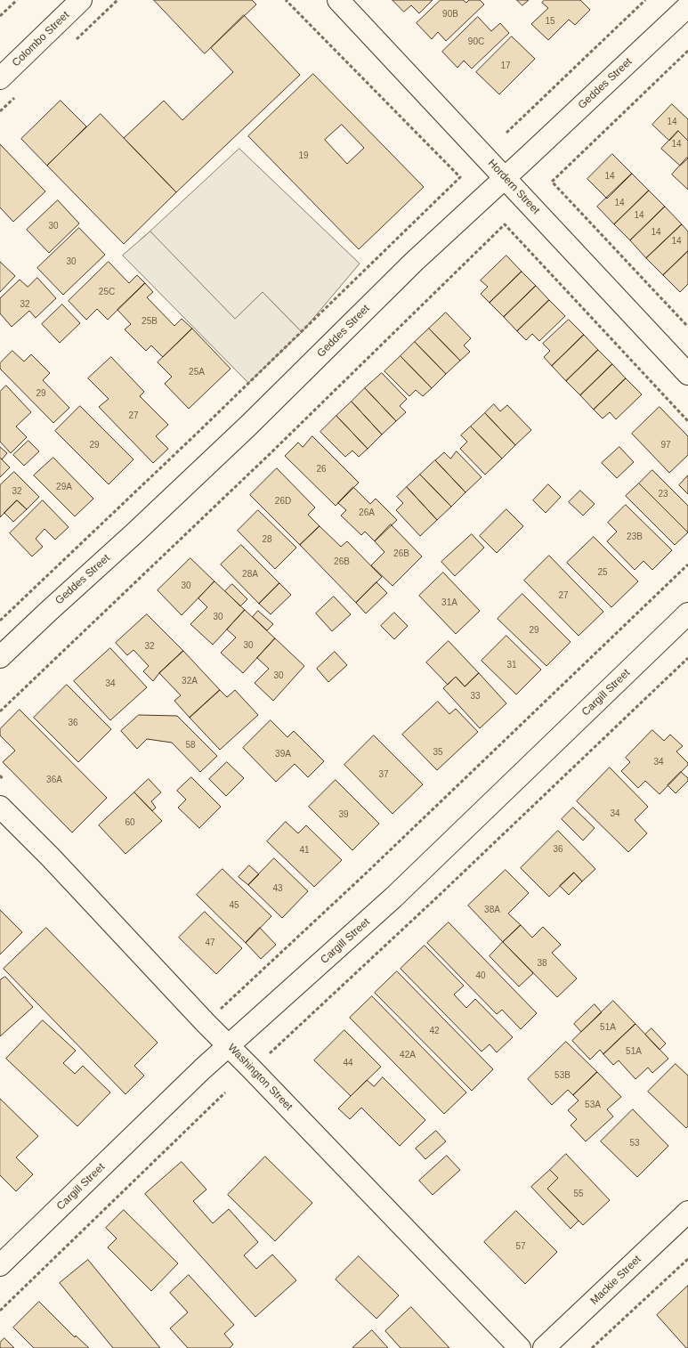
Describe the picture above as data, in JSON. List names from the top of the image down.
{
  "streets": {
    "street": [
      "Colombo Street",
      "Geddes Street",
      "Hordern Street",
      "Cargill Street",
      "Washington Street",
      "Mackie Street"
    ]
  },
  "crossings": [
    ["Geddes Street", "Hordern Street"],
    ["Cargill Street", "Washington Street"]
  ],
  "house_numbers": [
    "90B",
    "15",
    "90C",
    "17",
    "14",
    "14",
    "19",
    "14",
    "14",
    "14",
    "30",
    "14",
    "14",
    "30",
    "25C",
    "32",
    "25B",
    "25A",
    "29",
    "27",
    "29",
    "97",
    "26",
    "29A",
    "32",
    "23",
    "26D",
    "26A",
    "23B",
    "28",
    "26B",
    "26B",
    "25",
    "28A",
    "30",
    "27",
    "31A",
    "30",
    "29",
    "30",
    "32",
    "31",
    "30",
    "32A",
    "34",
    "33",
    "36",
    "58",
    "35",
    "39A",
    "34",
    "37",
    "36A",
    "34",
    "39",
    "60",
    "36",
    "41",
    "43",
    "45",
    "38A",
    "47",
    "38",
    "40",
    "51A",
    "42",
    "51A",
    "42A",
    "44",
    "53B",
    "53A",
    "53",
    "55",
    "57"
  ]
}
